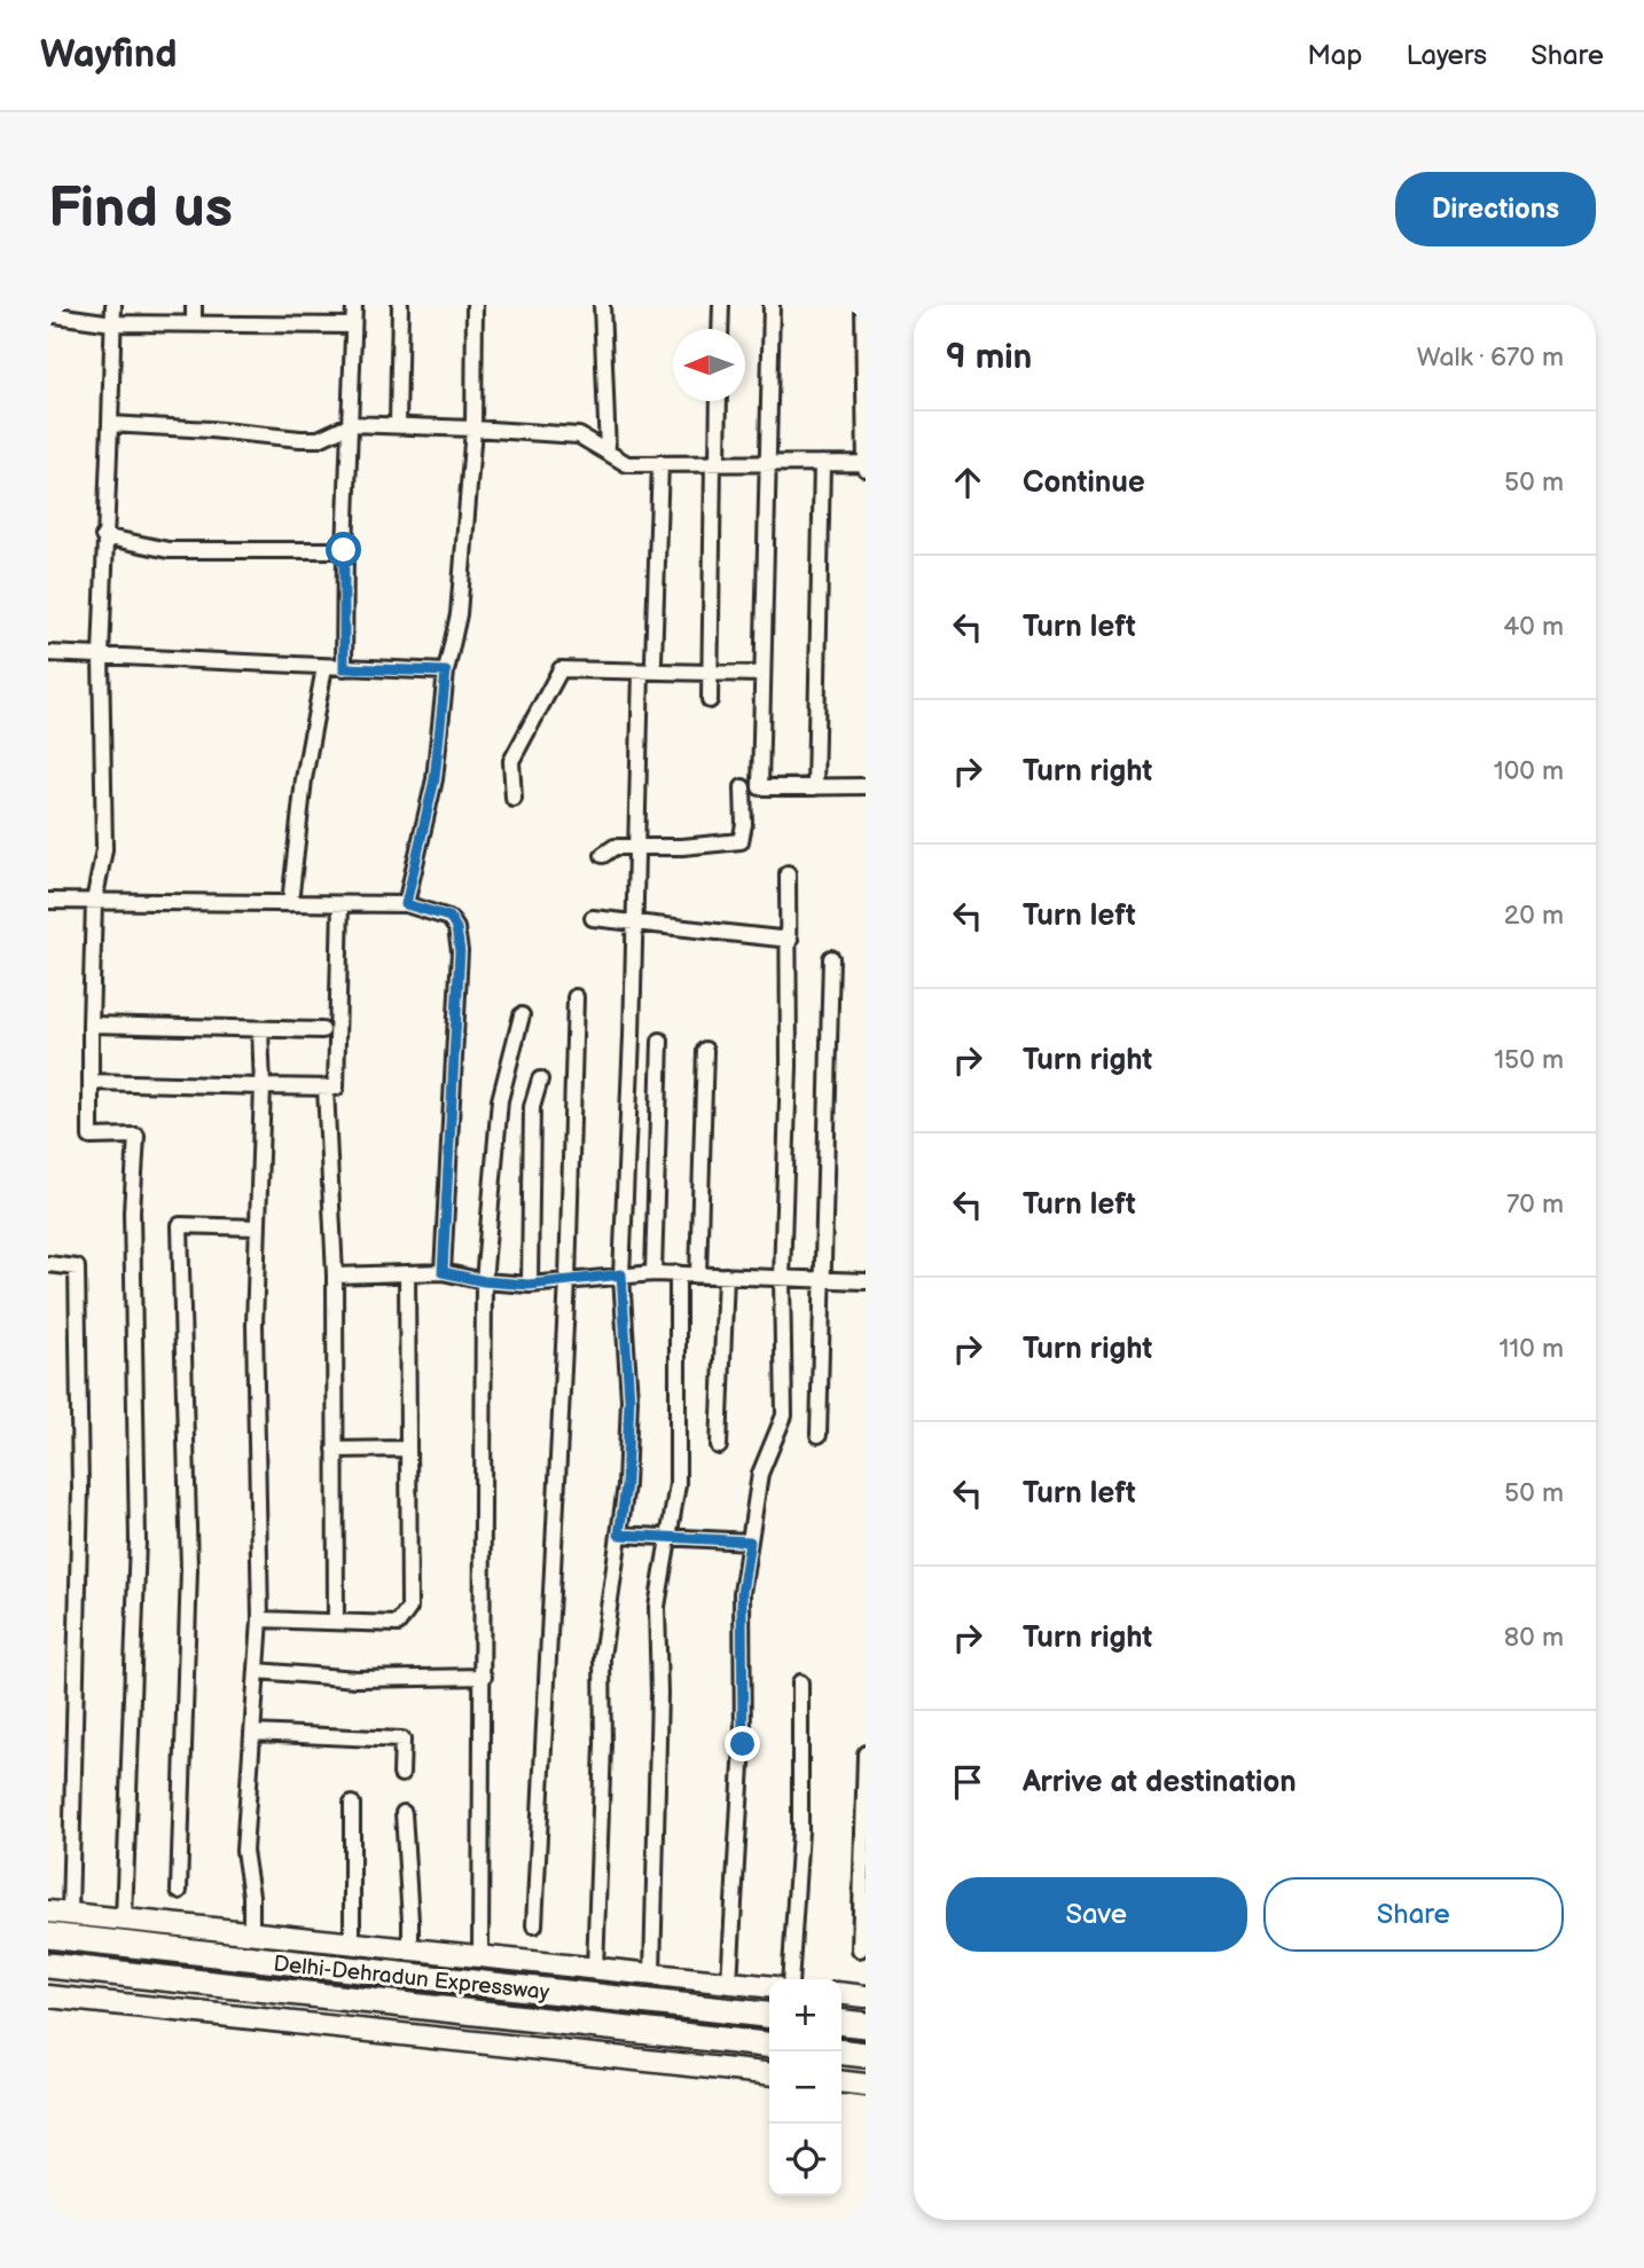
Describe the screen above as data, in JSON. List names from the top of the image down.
{
  "streets": {
    "highway": ["Delhi-Dehradun Expressway"]
  },
  "north": "left",
  "page": {
    "header": "Wayfind",
    "nav": ["Map", "Layers", "Share"],
    "buttons": [
      "Directions",
      ["Save", "Share"]
    ],
    "title": "Find us",
    "heading": ["9 min", "Walk · 670 m"],
    "list": [
      ["Continue", "50 m"],
      ["Turn left", "40 m"],
      ["Turn right", "100 m"],
      ["Turn left", "20 m"],
      ["Turn right", "150 m"],
      ["Turn left", "70 m"],
      ["Turn right", "110 m"],
      ["Turn left", "50 m"],
      ["Turn right", "80 m"],
      "Arrive at destination"
    ],
    "map_buttons": ["+", "−"]
  }
}
